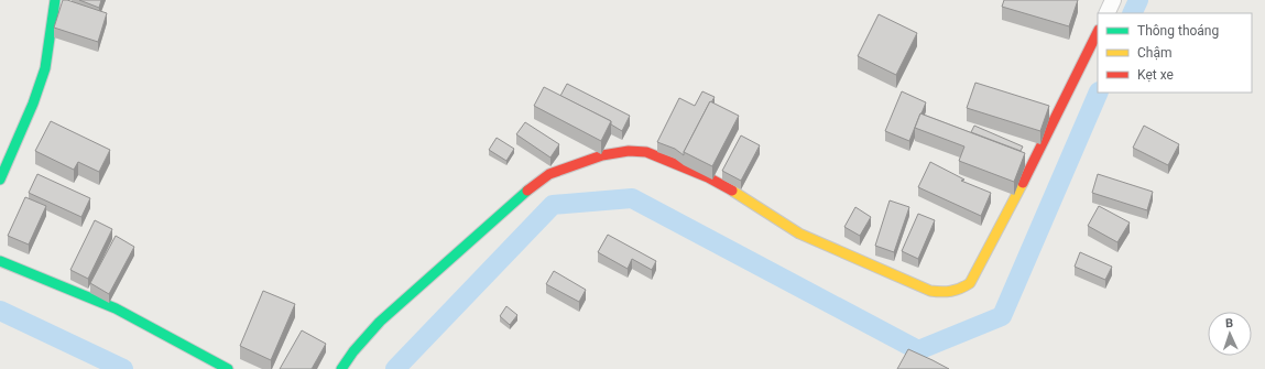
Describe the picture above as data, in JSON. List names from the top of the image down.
{
  "legend": ["Thông thoáng", "Chậm", "Kẹt xe"],
  "north": "top"
}
